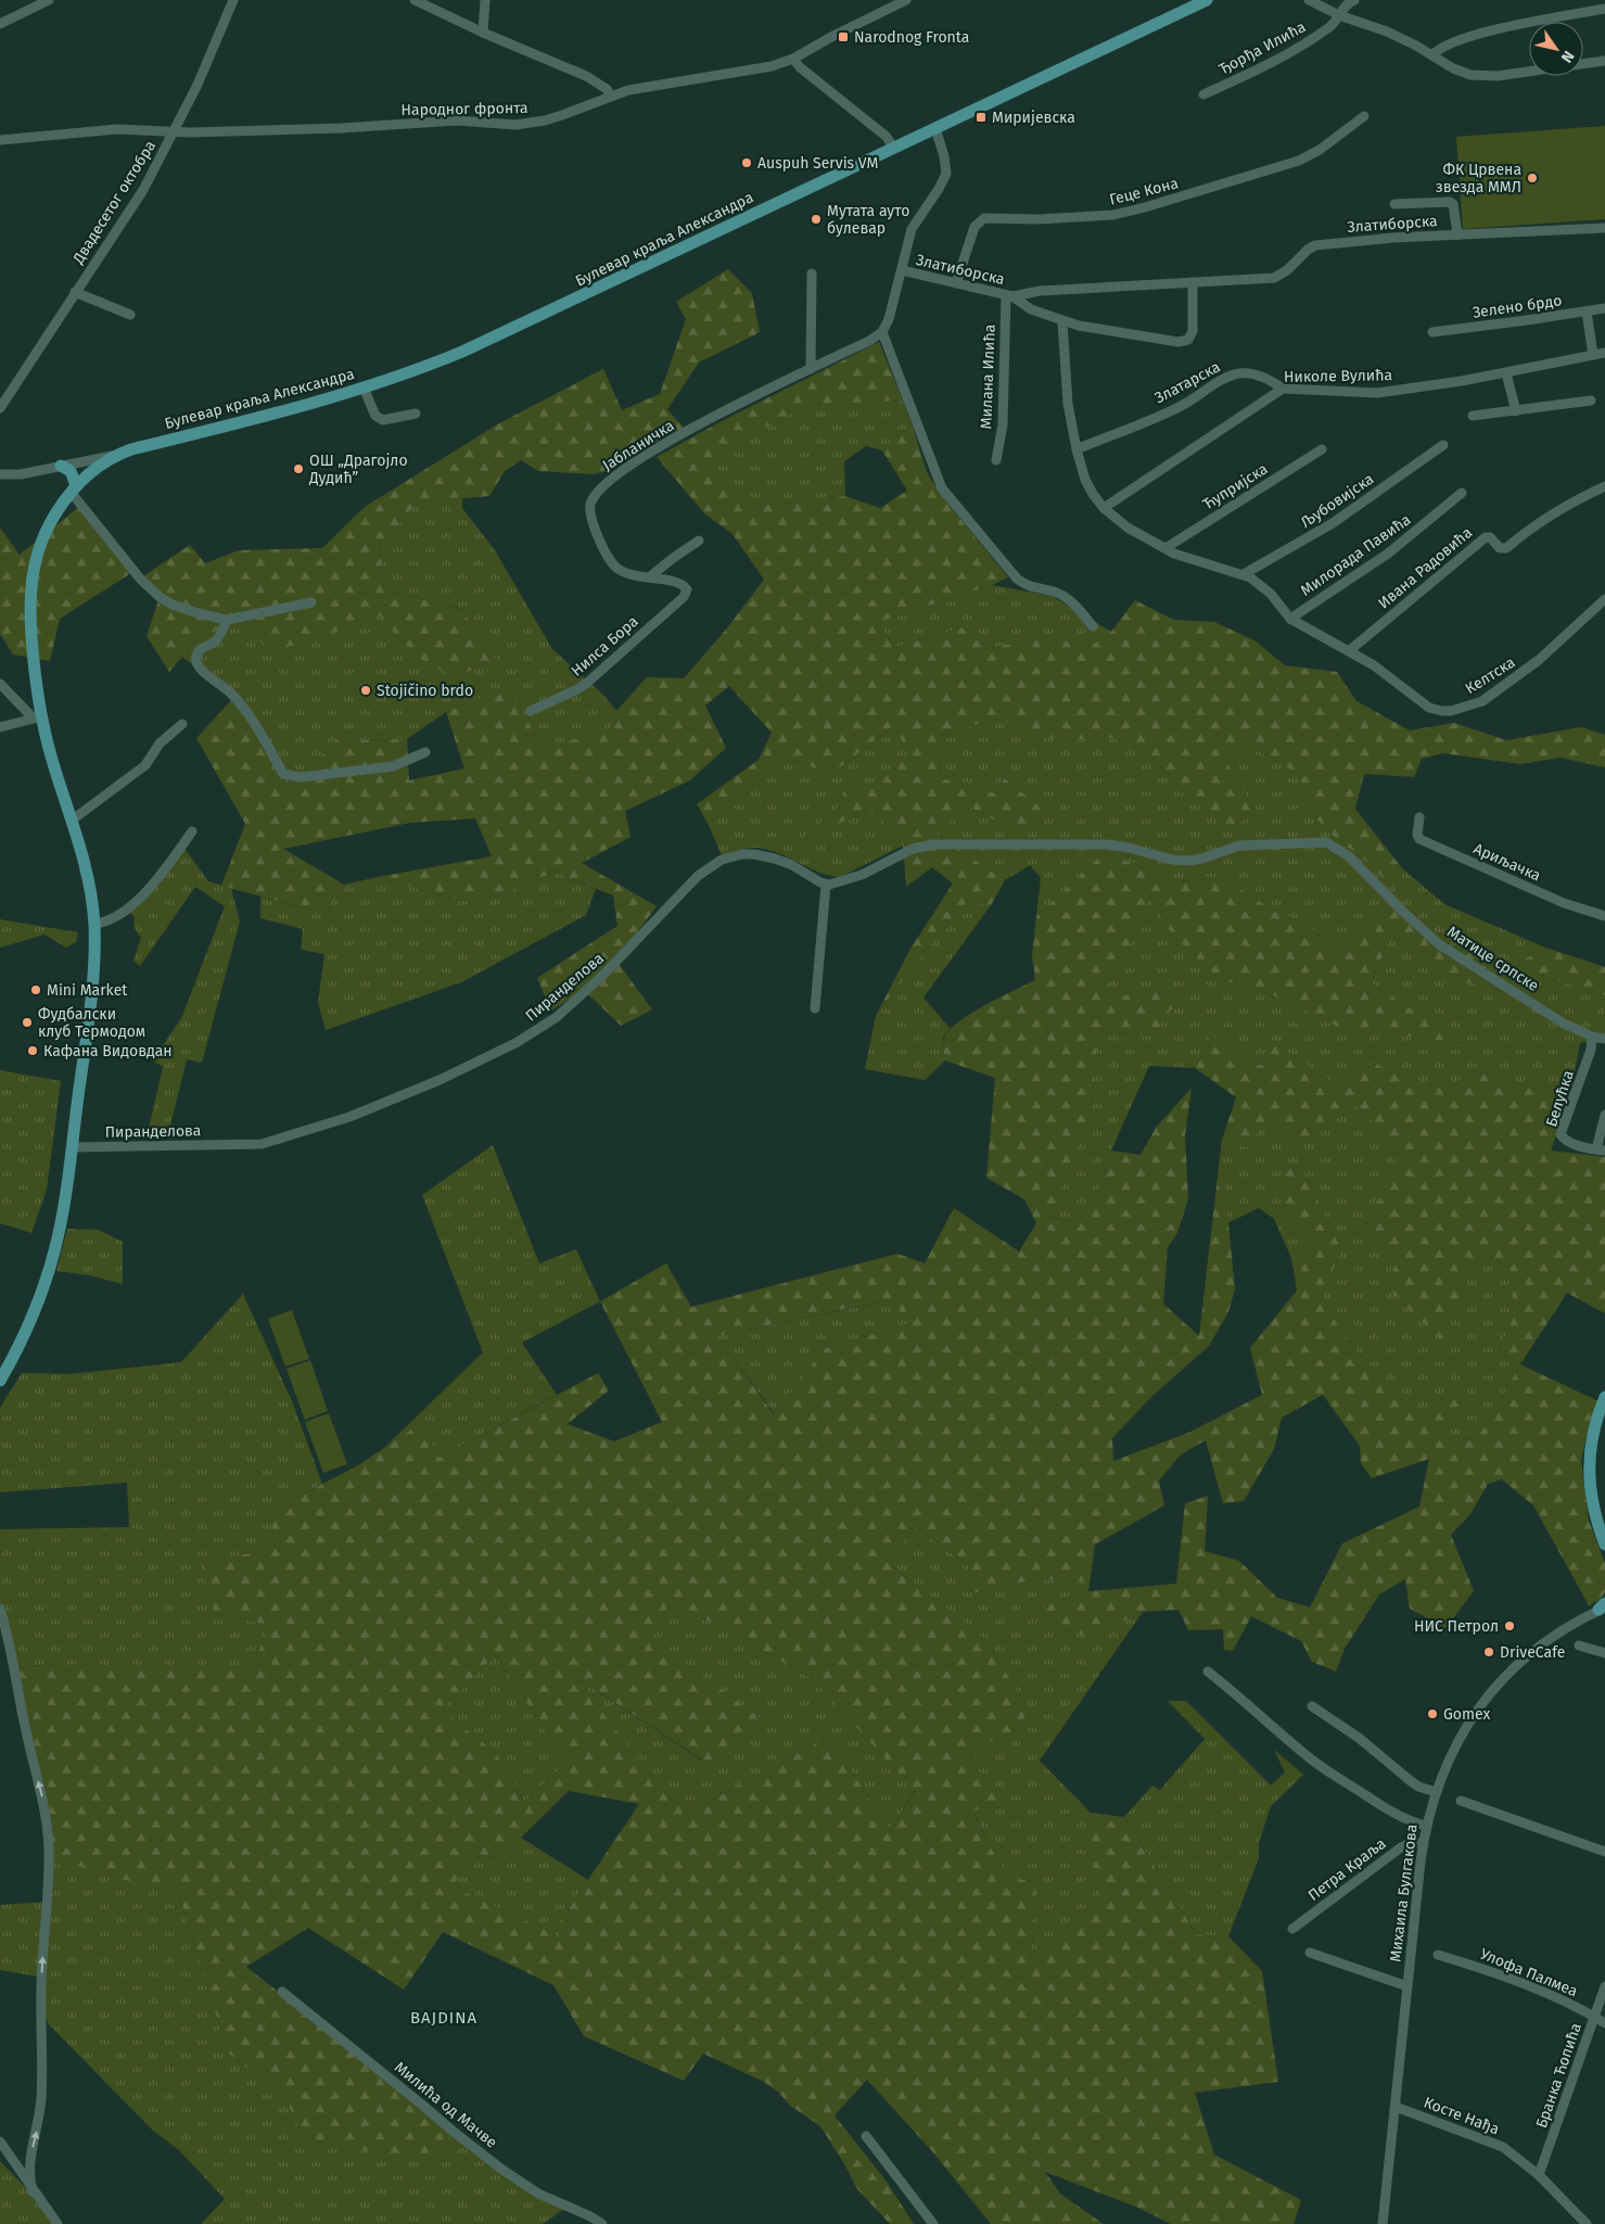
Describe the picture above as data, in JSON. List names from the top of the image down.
{
  "streets": {
    "main road": ["Булевар краља Александра"],
    "street": [
      "Ђорђа Илића",
      "Народног фронта",
      "Геце Кона",
      "Двадесетог октобра",
      "Златиборска",
      "Зелено брдо",
      "Николе Вулића",
      "Милана Илића",
      "Златарска",
      "Јабланичка",
      "Ћупријска",
      "Љубовијска",
      "Милорада Павића",
      "Ивана Радовића",
      "Нилса Бора",
      "Келтска",
      "Ариљачка",
      "Матице српске",
      "Пиранделова",
      "Белућка",
      "Петра Краља",
      "Михаила Булгакова",
      "Улофа Палмеа",
      "Бранка Ћопића",
      "Милића од Мачве",
      "Косте Нађа"
    ]
  },
  "crossings": [
    ["Народног фронта", "Двадесетог октобра"],
    ["Геце Кона", "Златиборска"],
    ["Златиборска", "Милана Илића"],
    ["Булевар краља Александра", "Пиранделова"],
    ["Николе Вулића", "Златарска"],
    ["Јабланичка", "Нилса Бора"],
    ["Милорада Павића", "Келтска"],
    ["Ивана Радовића", "Келтска"],
    ["Матице српске", "Пиранделова"],
    ["Матице српске", "Белућка"],
    ["Петра Краља", "Михаила Булгакова"],
    ["Михаила Булгакова", "Косте Нађа"],
    ["Улофа Палмеа", "Бранка Ћопића"],
    ["Бранка Ћопића", "Косте Нађа"]
  ],
  "districts": ["BAJDINA"],
  "places": {
    "transit": ["Narodnog Fronta", "Миријевска"],
    "other": [
      "Auspuh Servis VM",
      "ФК Црвена звезда ММЛ",
      "Мутата ауто булевар",
      "ОШ „Драгојло Дудић”",
      "Stojičino brdo",
      "Mini Market",
      "Фудбалски клуб Термодом",
      "Кафана Видовдан",
      "НИС Петрол",
      "DriveCafe",
      "Gomex"
    ]
  },
  "north": "bottom right"
}
